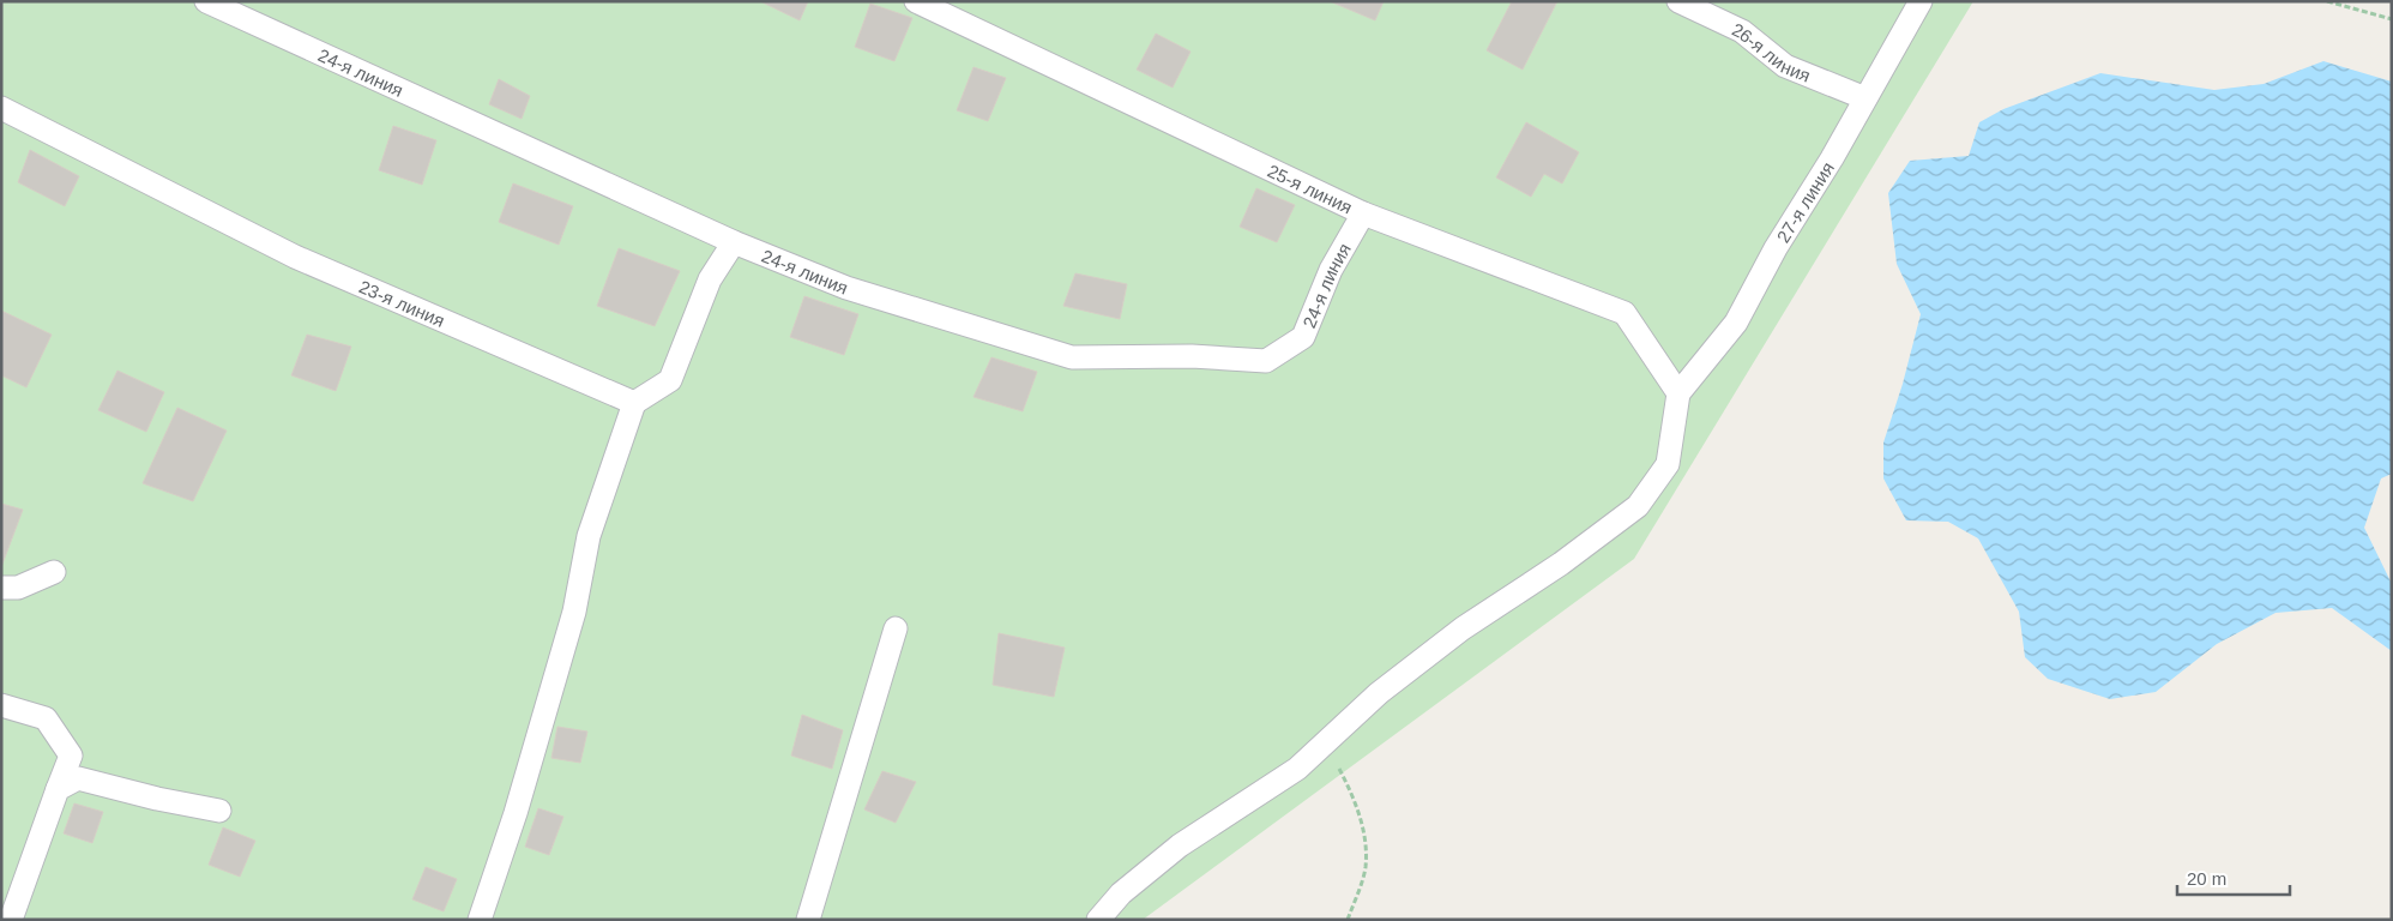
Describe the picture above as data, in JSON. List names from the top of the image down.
{
  "streets": {
    "lane": [
      "26-я линия",
      "24-я линия",
      "25-я линия",
      "27-я линия",
      "23-я линия"
    ]
  },
  "crossings": [
    ["26-я линия", "27-я линия"],
    ["24-я линия", "25-я линия"],
    ["25-я линия", "27-я линия"]
  ],
  "scale_bar": "20 m"
}
